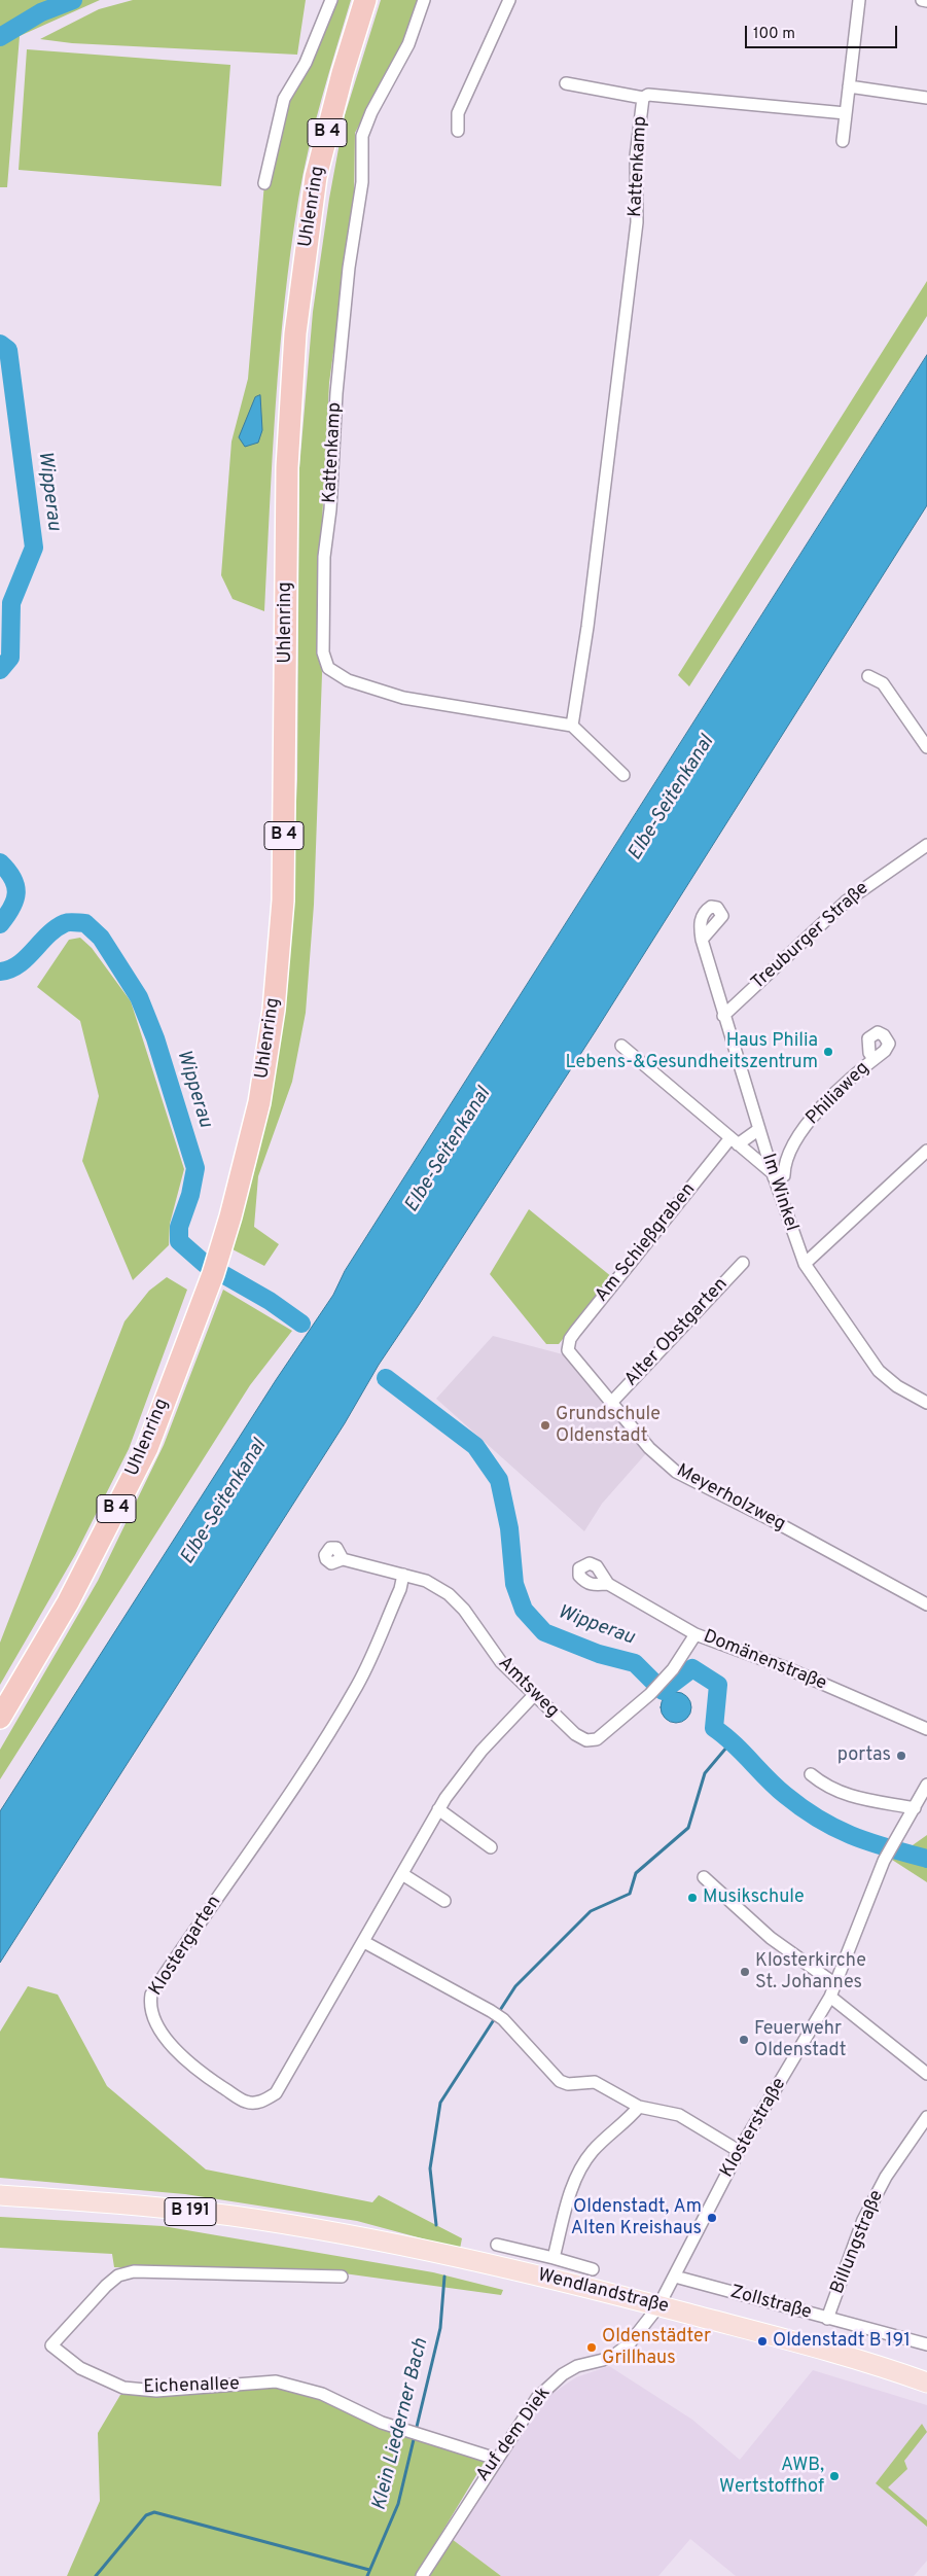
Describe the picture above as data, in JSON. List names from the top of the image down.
{
  "streets": {
    "highway": ["B 4", "Uhlenring"],
    "main road": ["B 191", "Wendlandstraße"],
    "street": [
      "Kattenkamp",
      "Treuburger Straße",
      "Philiaweg",
      "Im Winkel",
      "Am Schießgraben",
      "Alter Obstgarten",
      "Meyerholzweg",
      "Domänenstraße",
      "Amtsweg",
      "Klostergarten",
      "Klosterstraße",
      "Billungstraße",
      "Zollstraße",
      "Eichenallee",
      "Auf dem Diek"
    ]
  },
  "crossings": [
    ["Treuburger Straße", "Im Winkel"],
    ["Philiaweg", "Im Winkel"],
    ["Im Winkel", "Am Schießgraben"],
    ["Am Schießgraben", "Meyerholzweg"],
    ["Alter Obstgarten", "Meyerholzweg"],
    ["Domänenstraße", "Amtsweg"],
    ["Amtsweg", "Klostergarten"],
    ["Klosterstraße", "Wendlandstraße"],
    ["Klosterstraße", "Zollstraße"],
    ["Klosterstraße", "Auf dem Diek"],
    ["Billungstraße", "Zollstraße"],
    ["Wendlandstraße", "Auf dem Diek"],
    ["Eichenallee", "Auf dem Diek"]
  ],
  "water": ["Wipperau", "Elbe-Seitenkanal", "Klein Liederner Bach"],
  "places": [
    "Haus Philia Lebens-&Gesundheitszentrum",
    "Grundschule Oldenstadt",
    "portas",
    "Musikschule",
    "Klosterkirche St. Johannes",
    "Feuerwehr Oldenstadt",
    "Oldenstadt, Am Alten Kreishaus",
    "Oldenstadt B 191",
    "Oldenstädter Grillhaus",
    "AWB, Wertstoffhof"
  ],
  "scale_bar": "100 m"
}
